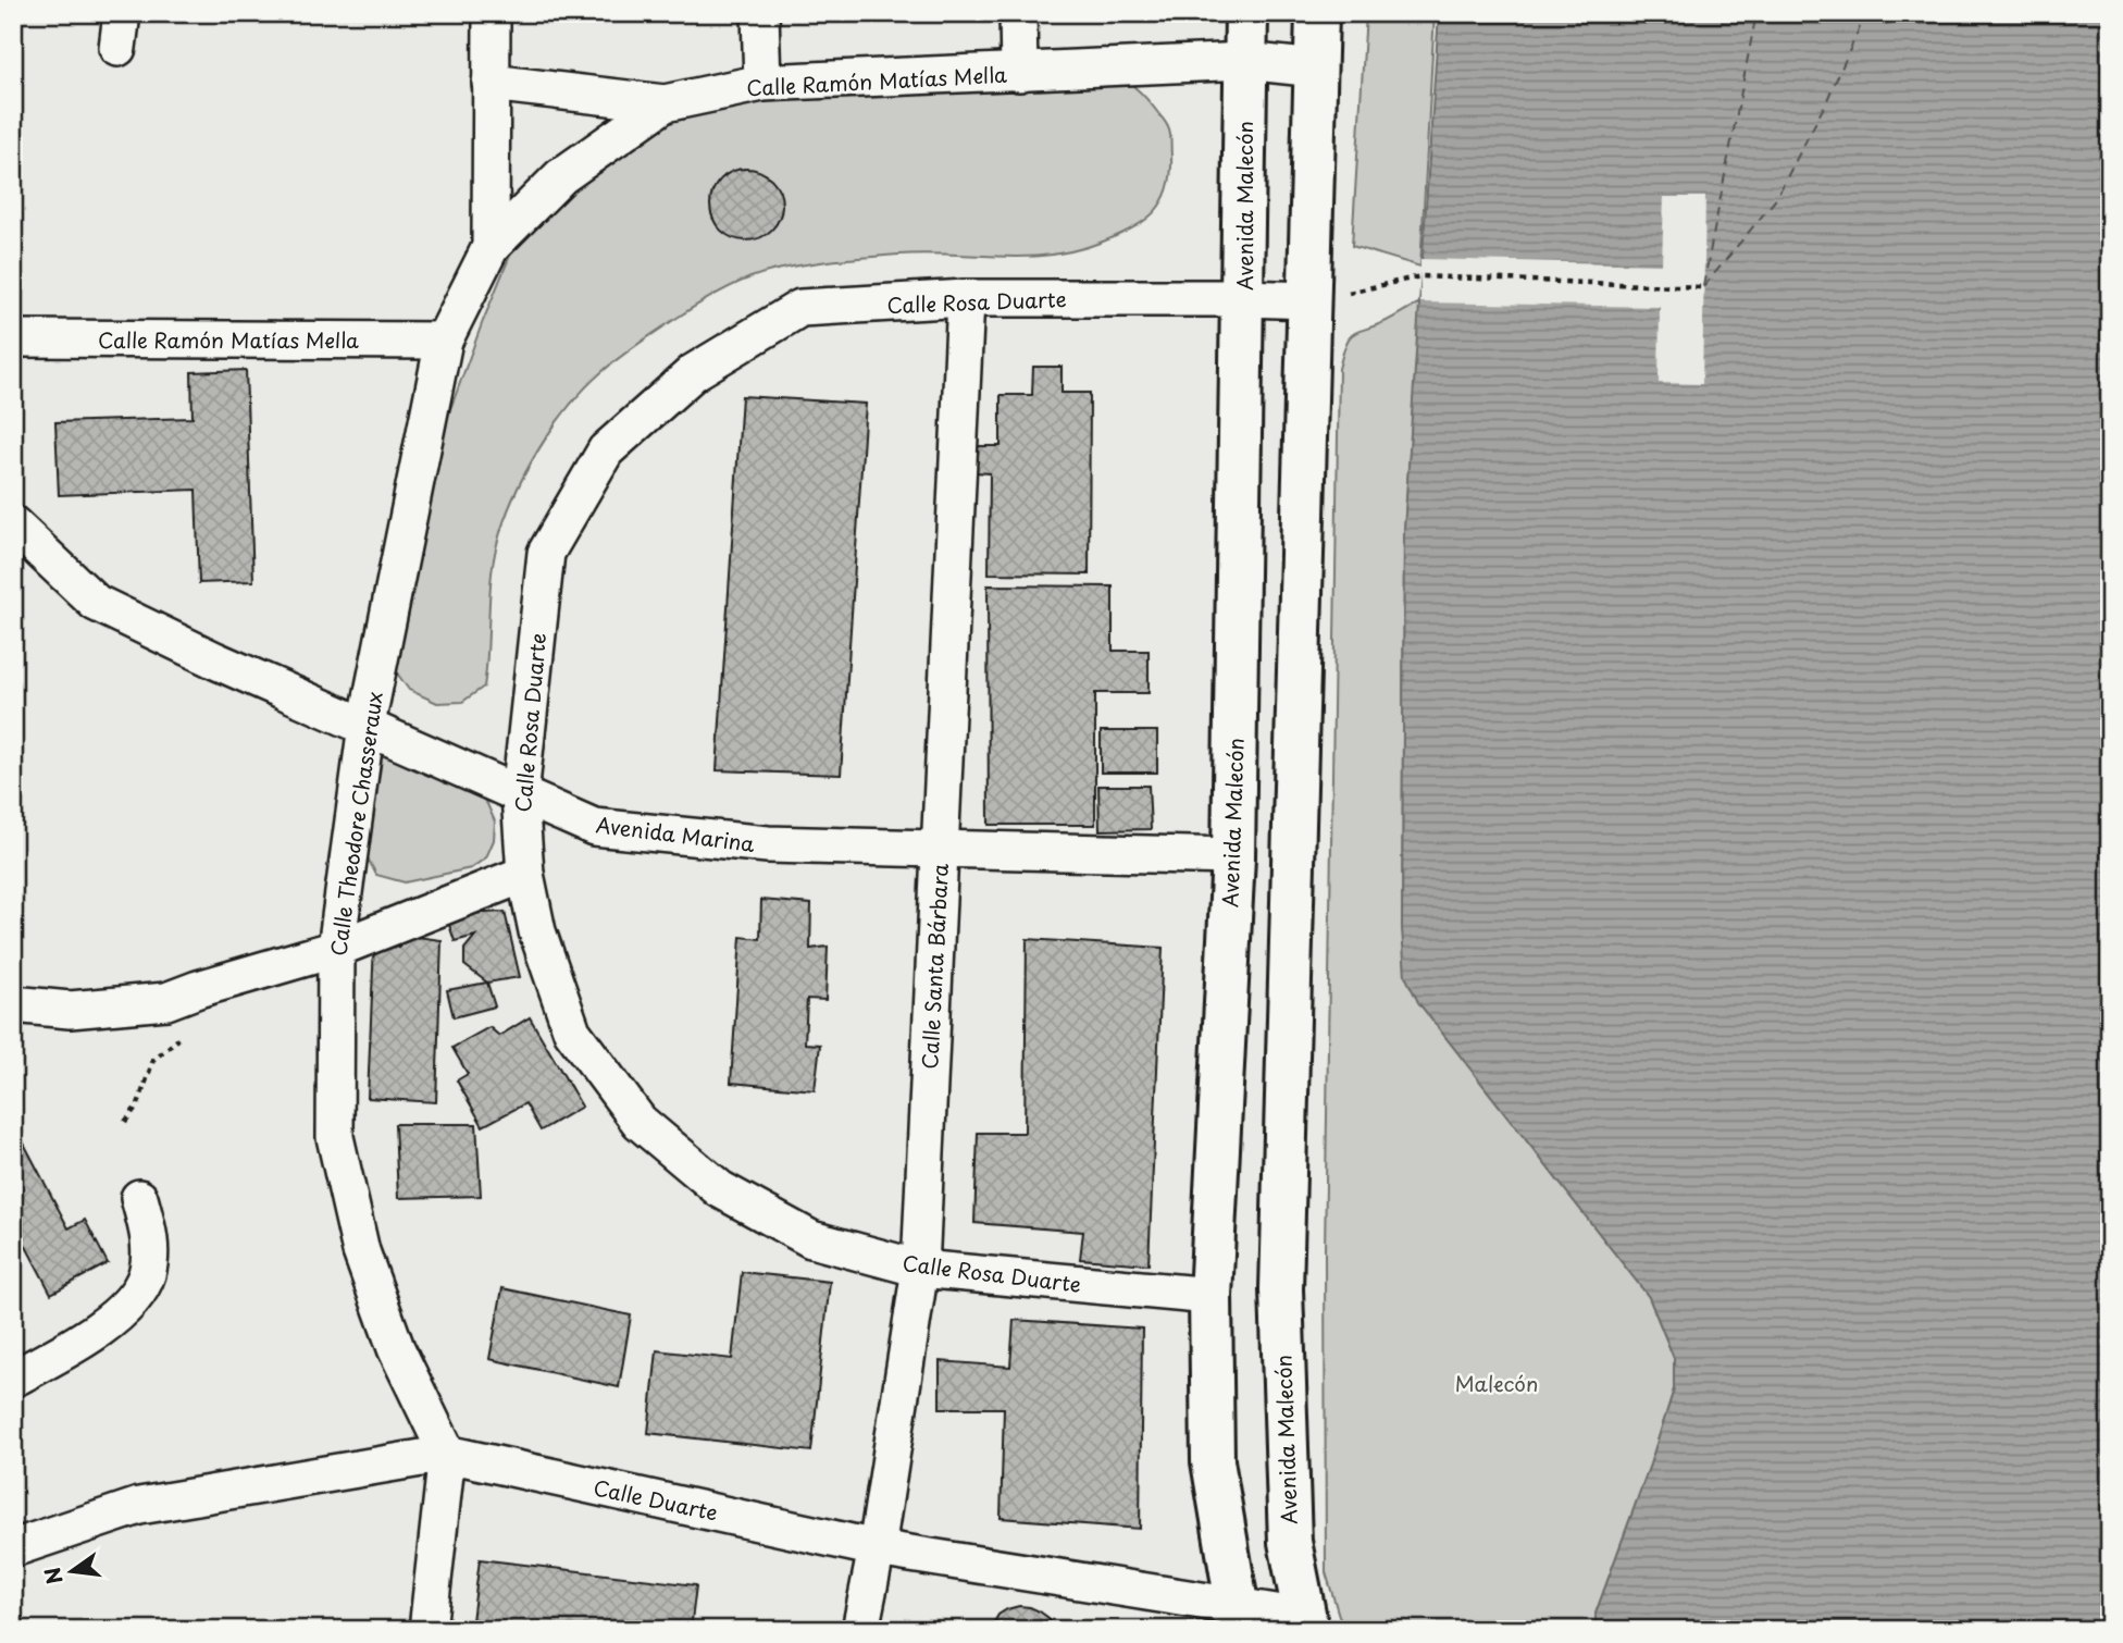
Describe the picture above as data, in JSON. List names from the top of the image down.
{
  "streets": {
    "main road": ["Avenida Malecón"],
    "street": [
      "Calle Ramón Matías Mella",
      "Calle Rosa Duarte",
      "Calle Theodore Chasseraux",
      "Avenida Marina",
      "Calle Santa Bárbara",
      "Calle Duarte"
    ]
  },
  "crossings": [
    ["Calle Ramón Matías Mella", "Avenida Malecón"],
    ["Calle Ramón Matías Mella", "Calle Theodore Chasseraux"],
    ["Avenida Malecón", "Calle Rosa Duarte"],
    ["Avenida Malecón", "Avenida Marina"],
    ["Avenida Malecón", "Calle Duarte"],
    ["Calle Rosa Duarte", "Avenida Marina"],
    ["Calle Rosa Duarte", "Calle Santa Bárbara"],
    ["Calle Theodore Chasseraux", "Avenida Marina"],
    ["Calle Theodore Chasseraux", "Calle Duarte"],
    ["Avenida Marina", "Calle Santa Bárbara"],
    ["Calle Santa Bárbara", "Calle Duarte"]
  ],
  "parks": ["Malecón"],
  "north": "left"
}
